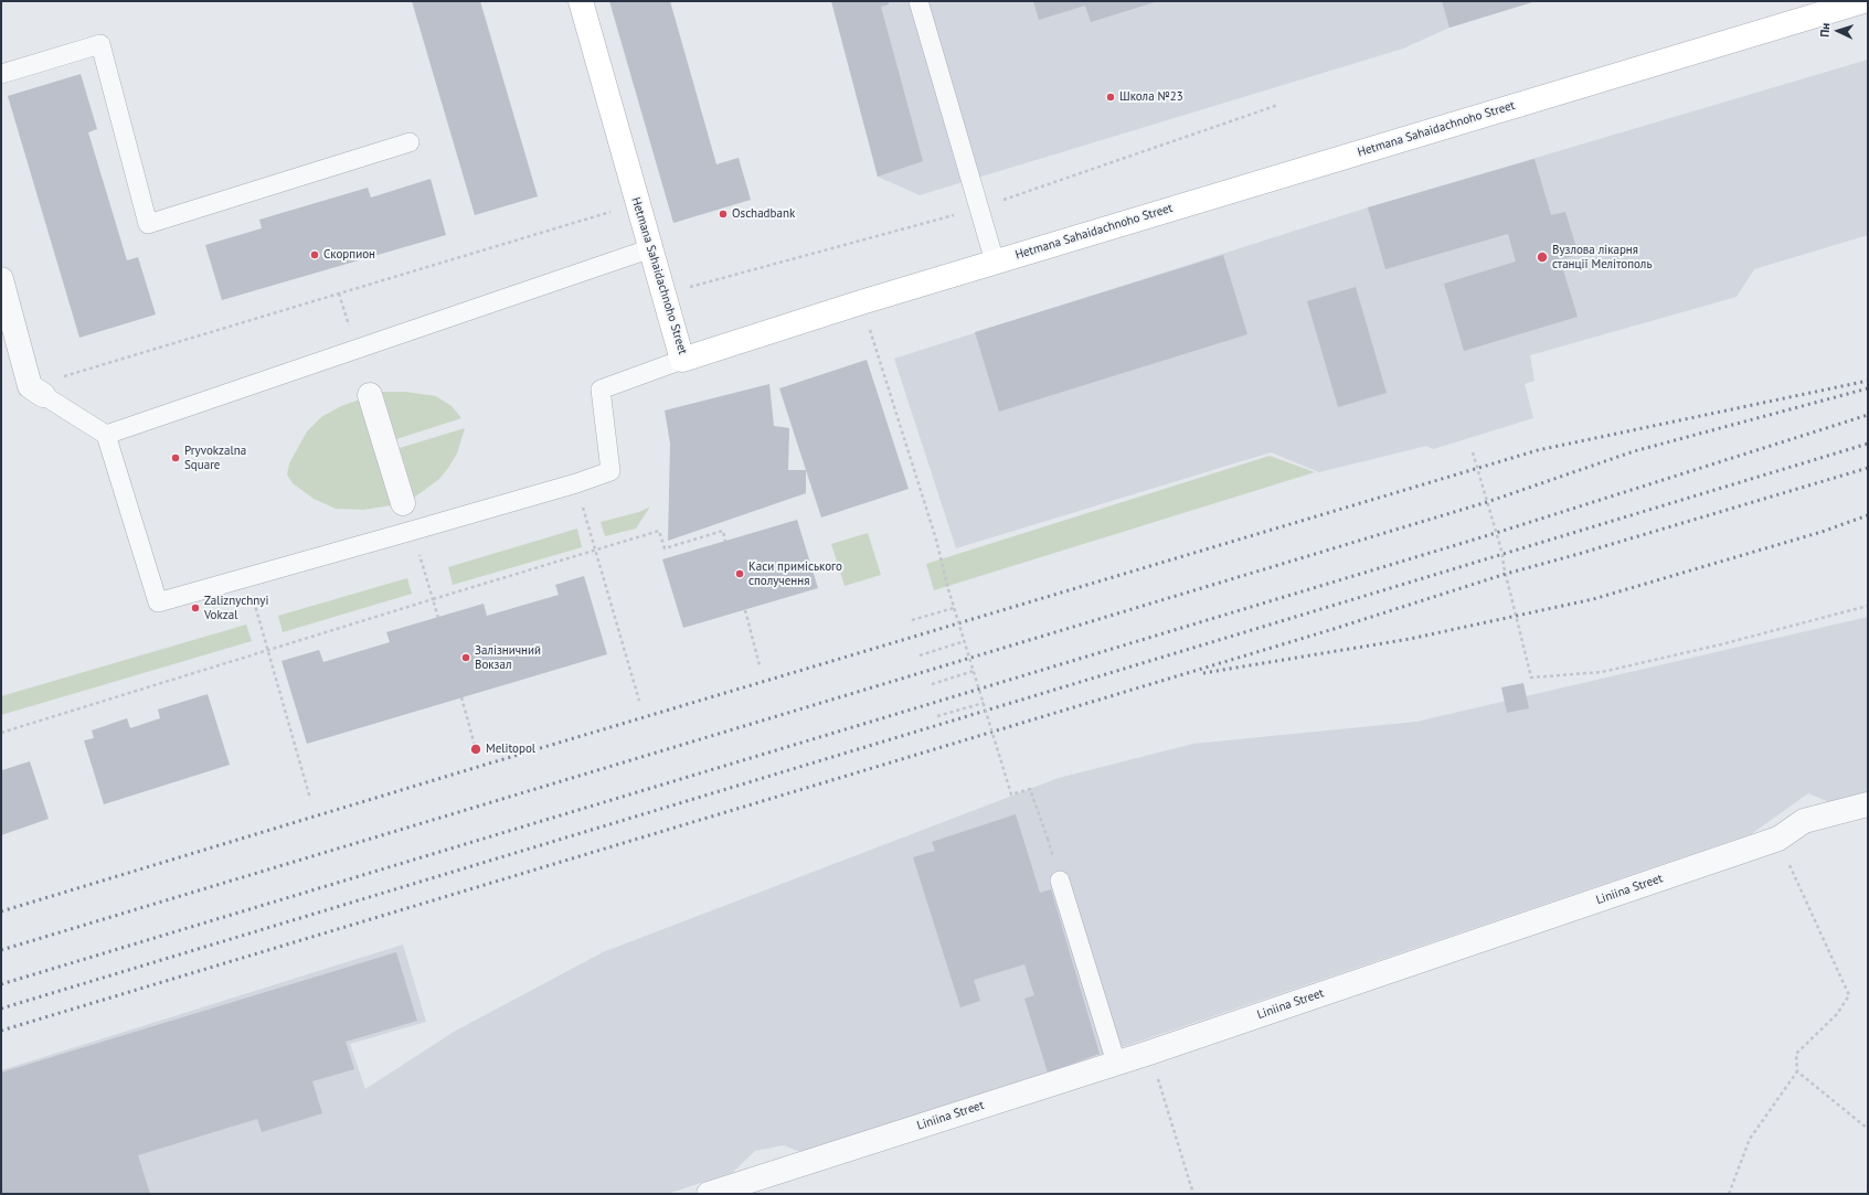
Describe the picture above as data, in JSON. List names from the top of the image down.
{
  "streets": {
    "street": ["Hetmana Sahaidachnoho Street", "Liniina Street"]
  },
  "places": [
    "Школа №23",
    "Oschadbank",
    "Скорпион",
    "Вузлова лікарня станції Мелітополь",
    "Pryvokzalna Square",
    "Каси приміського сполучення",
    "Zaliznychnyi Vokzal",
    "Залізничний Вокзал",
    "Melitopol"
  ],
  "north": "left"
}
